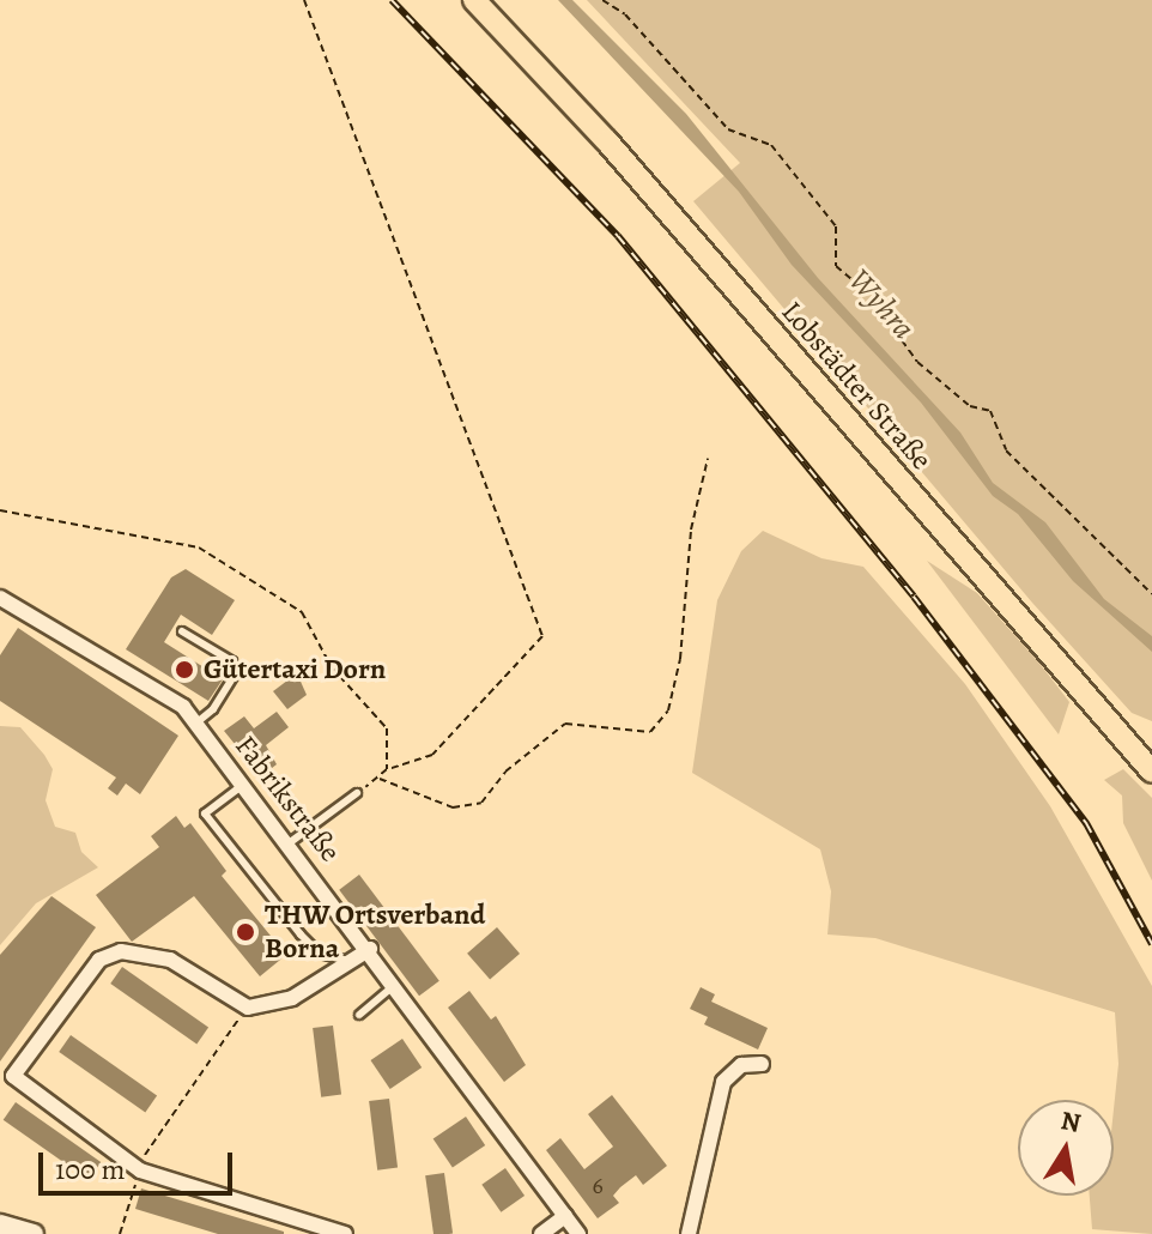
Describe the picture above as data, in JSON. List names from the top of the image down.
{
  "streets": {
    "main road": ["Lobstädter Straße"],
    "street": ["Fabrikstraße"]
  },
  "water": ["Wyhra"],
  "places": ["Gütertaxi Dorn", "THW Ortsverband Borna"],
  "house_numbers": ["6"],
  "scale_bar": "100 m",
  "north": "top"
}
